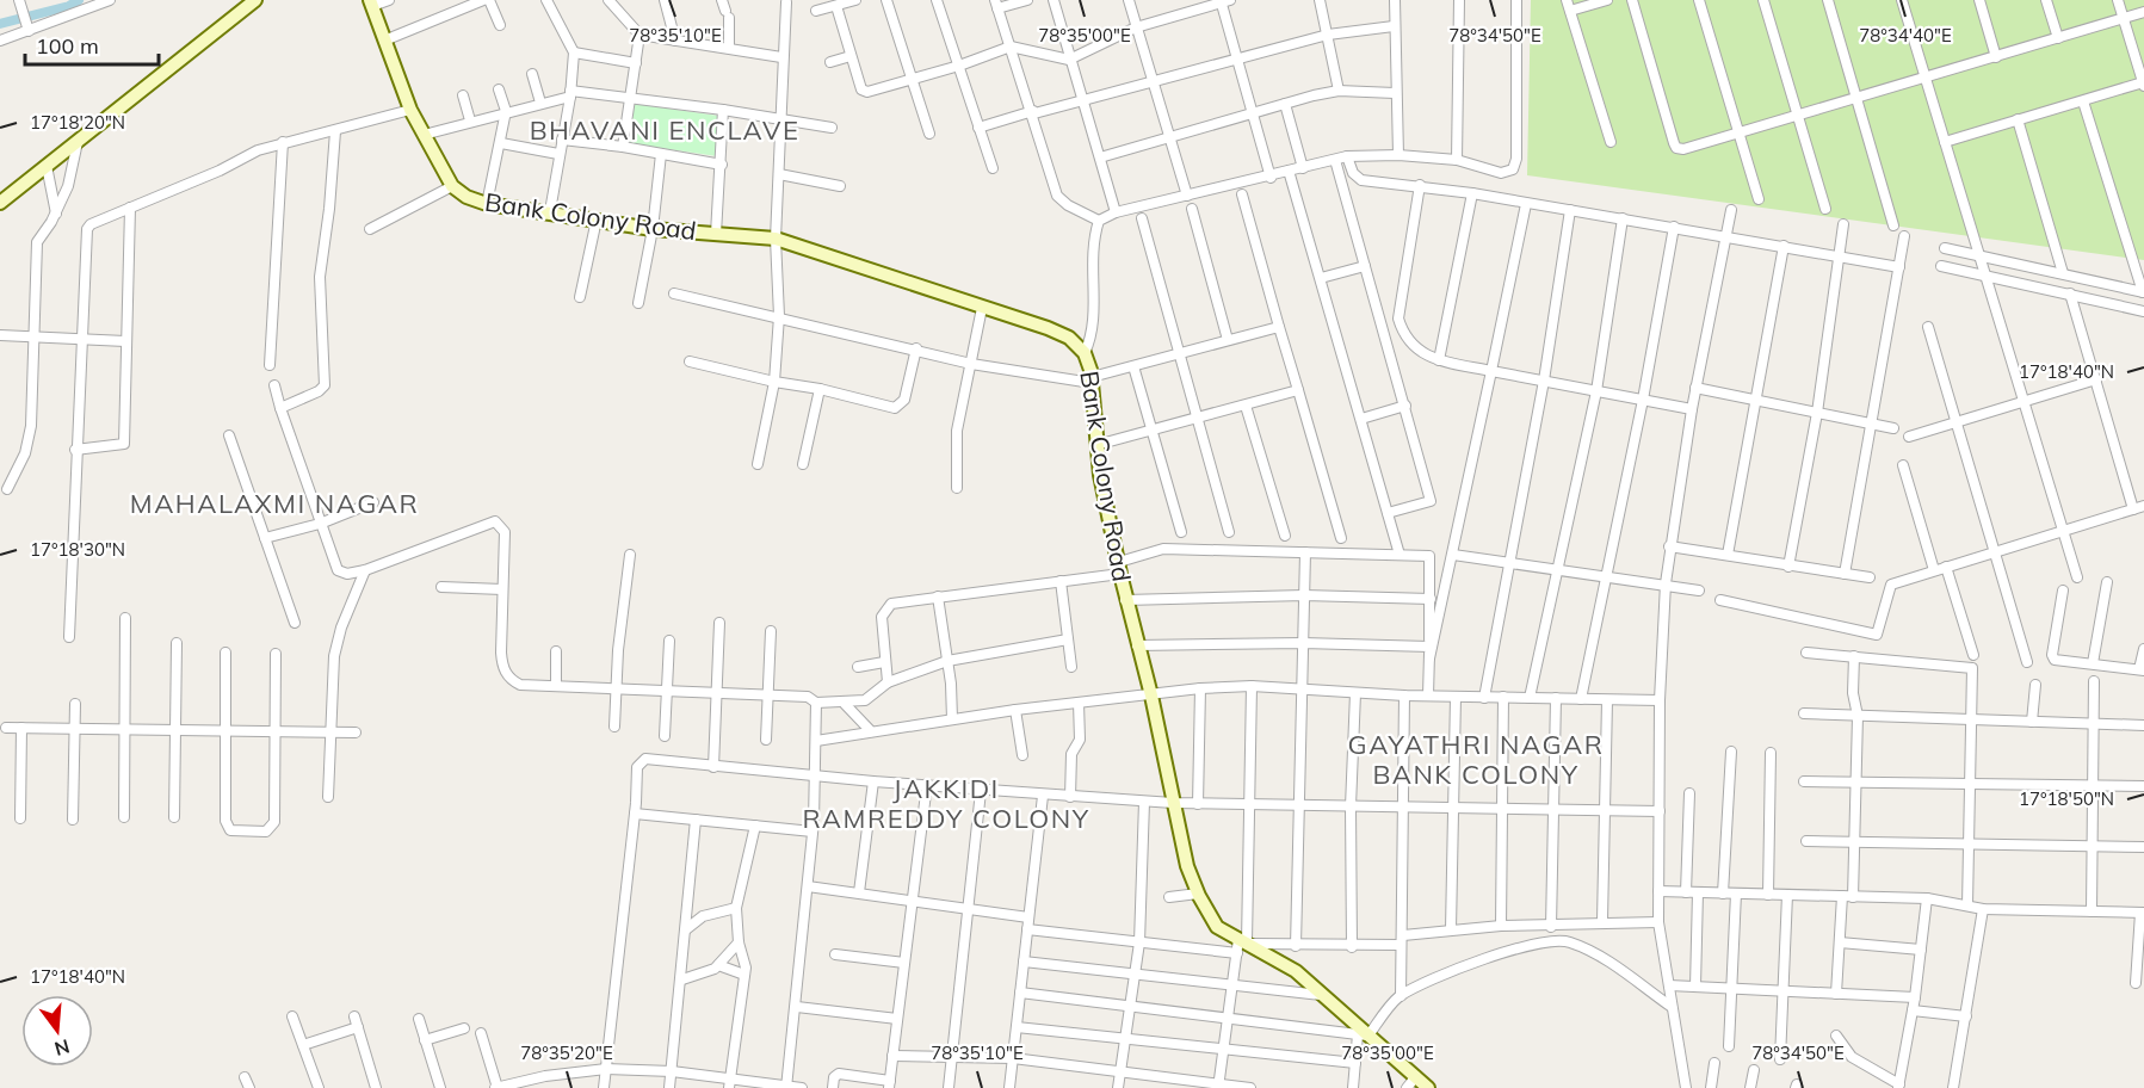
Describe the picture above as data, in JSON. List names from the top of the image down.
{
  "streets": {
    "street": ["Bank Colony Road"]
  },
  "districts": [
    "BHAVANI ENCLAVE",
    "MAHALAXMI NAGAR",
    "GAYATHRI NAGAR BANK COLONY",
    "JAKKIDI RAMREDDY COLONY"
  ],
  "scale_bar": "100 m",
  "north": "bottom",
  "coordinates": [
    "78°35'10\"E",
    "78°35'00\"E",
    "78°34'50\"E",
    "78°34'40\"E",
    "17°18'20\"N",
    "17°18'40\"N",
    "17°18'30\"N",
    "17°18'50\"N",
    "78°35'20\"E"
  ]
}
